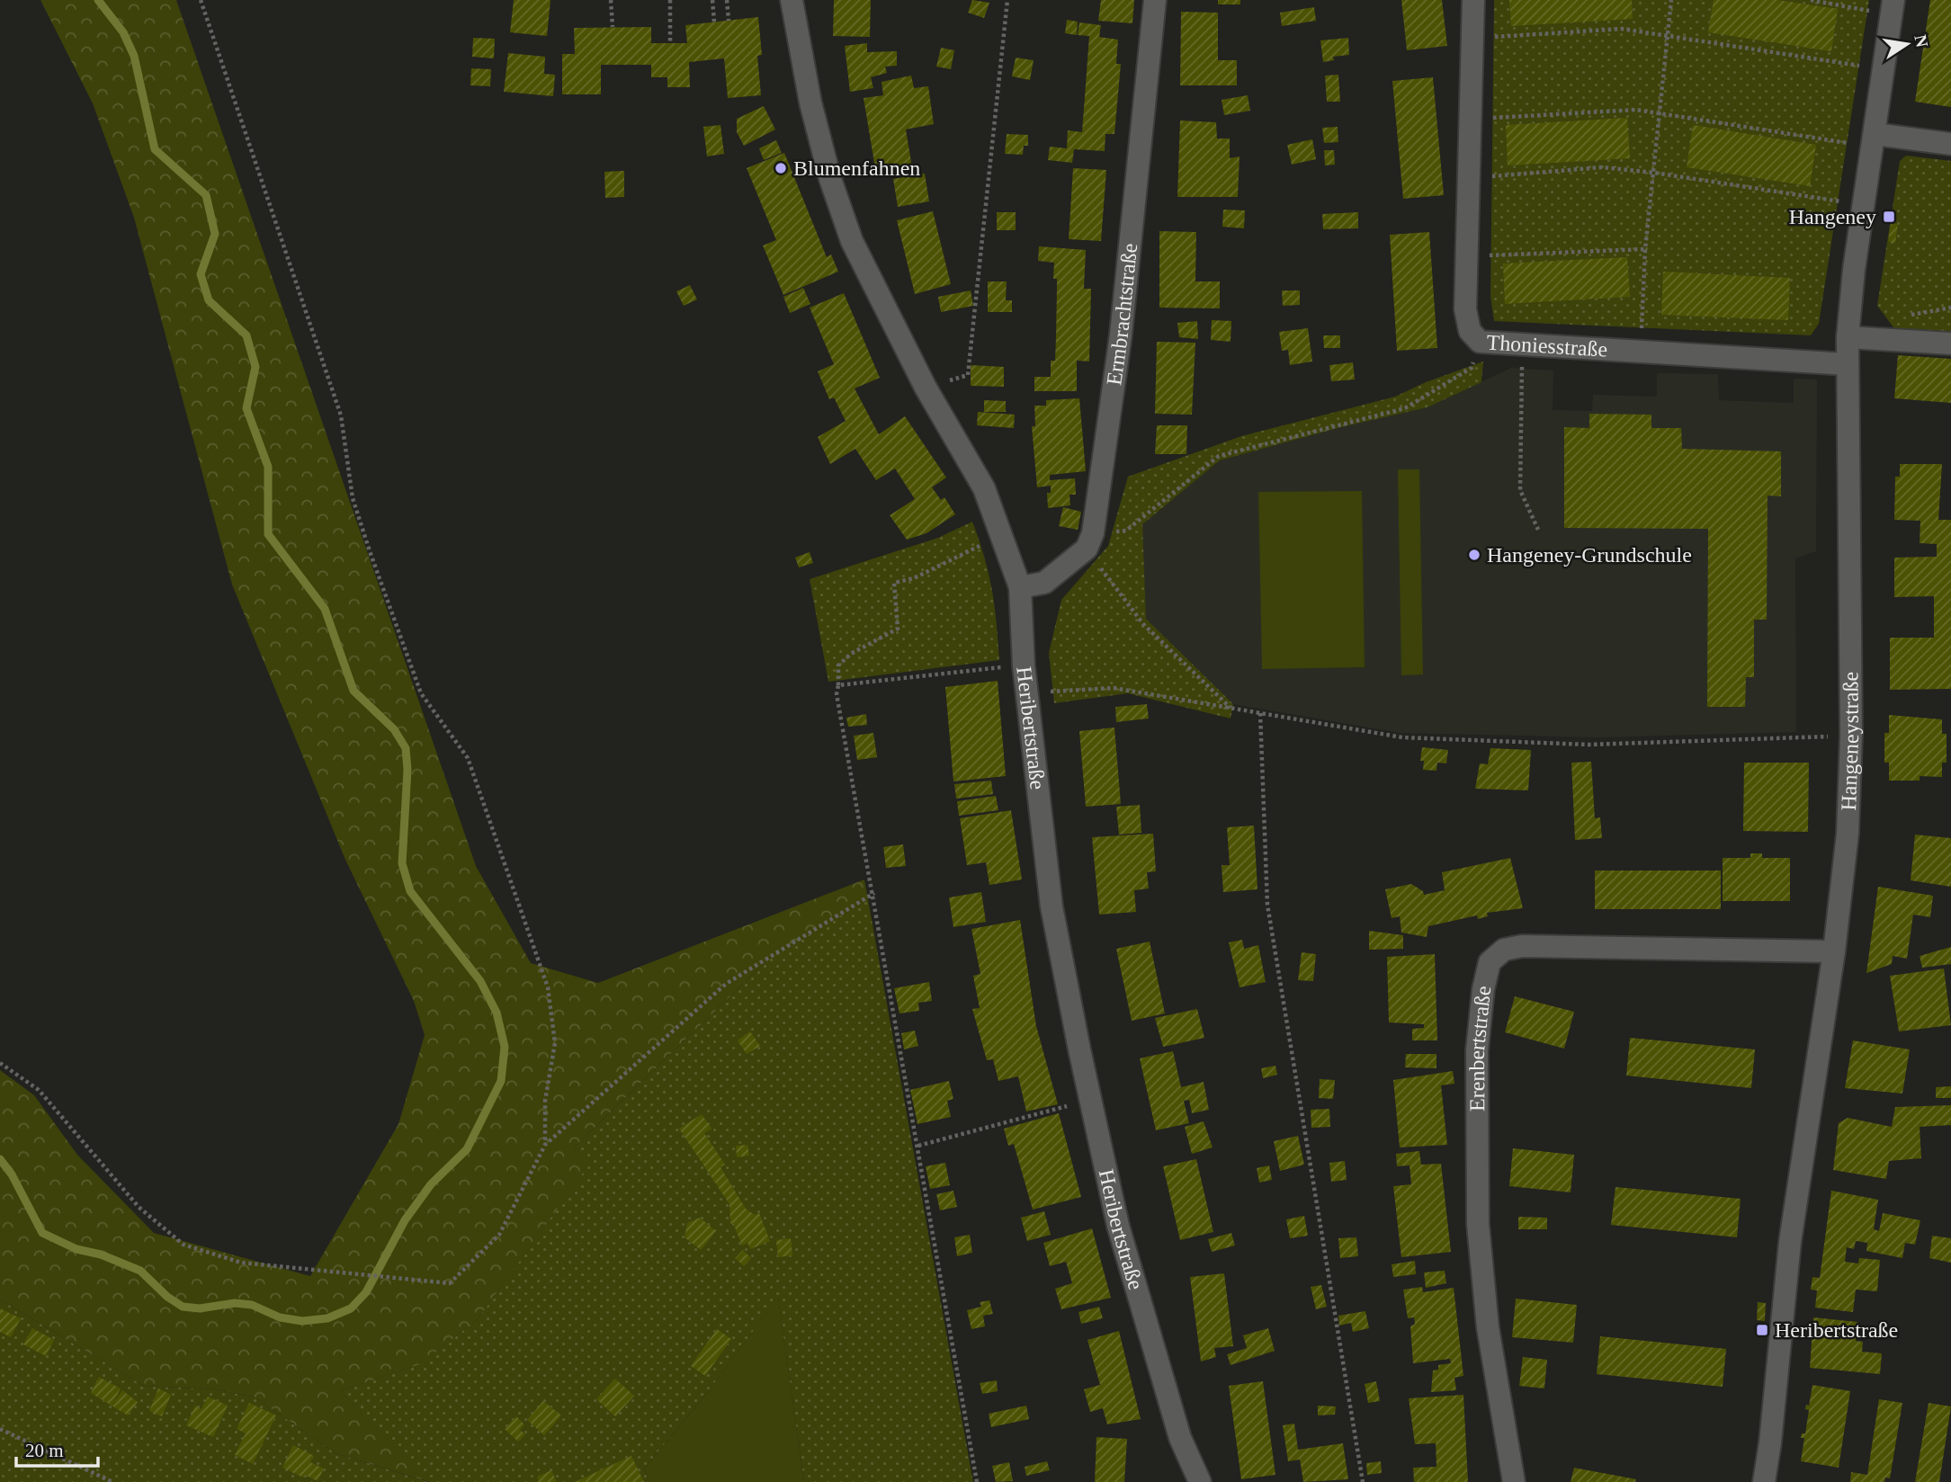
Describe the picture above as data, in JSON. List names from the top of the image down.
{
  "streets": {
    "street": [
      "Ermbrachtstraße",
      "Thoniesstraße",
      "Heribertstraße",
      "Hangeneystraße",
      "Erenbertstraße"
    ]
  },
  "crossings": [
    ["Thoniesstraße", "Hangeneystraße"],
    ["Hangeneystraße", "Erenbertstraße"]
  ],
  "places": {
    "other": ["Blumenfahnen", "Hangeney-Grundschule"],
    "transit": ["Hangeney", "Heribertstraße"]
  },
  "scale_bar": "20 m",
  "north": "right"
}
